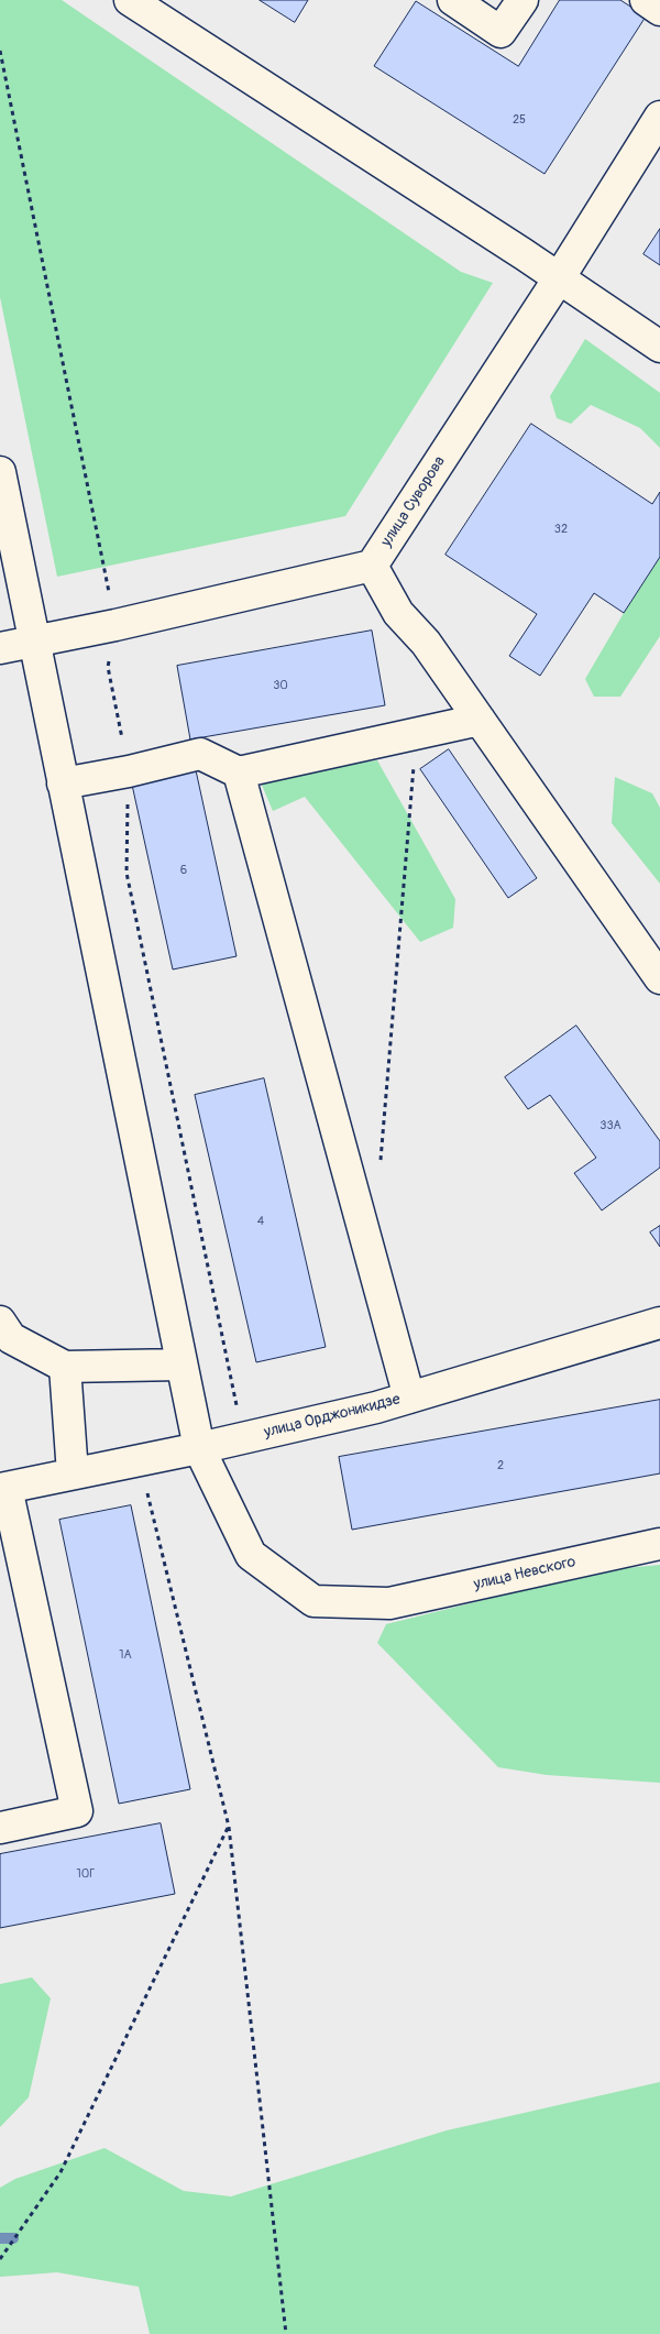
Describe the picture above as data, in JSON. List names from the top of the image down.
{
  "streets": {
    "street": ["улица Суворова", "улица Орджоникидзе", "улица Невского"]
  },
  "crossings": [
    ["улица Орджоникидзе", "улица Невского"]
  ],
  "house_numbers": [
    "25",
    "32",
    "30",
    "6",
    "33А",
    "4",
    "2",
    "1А",
    "10Г"
  ]
}
